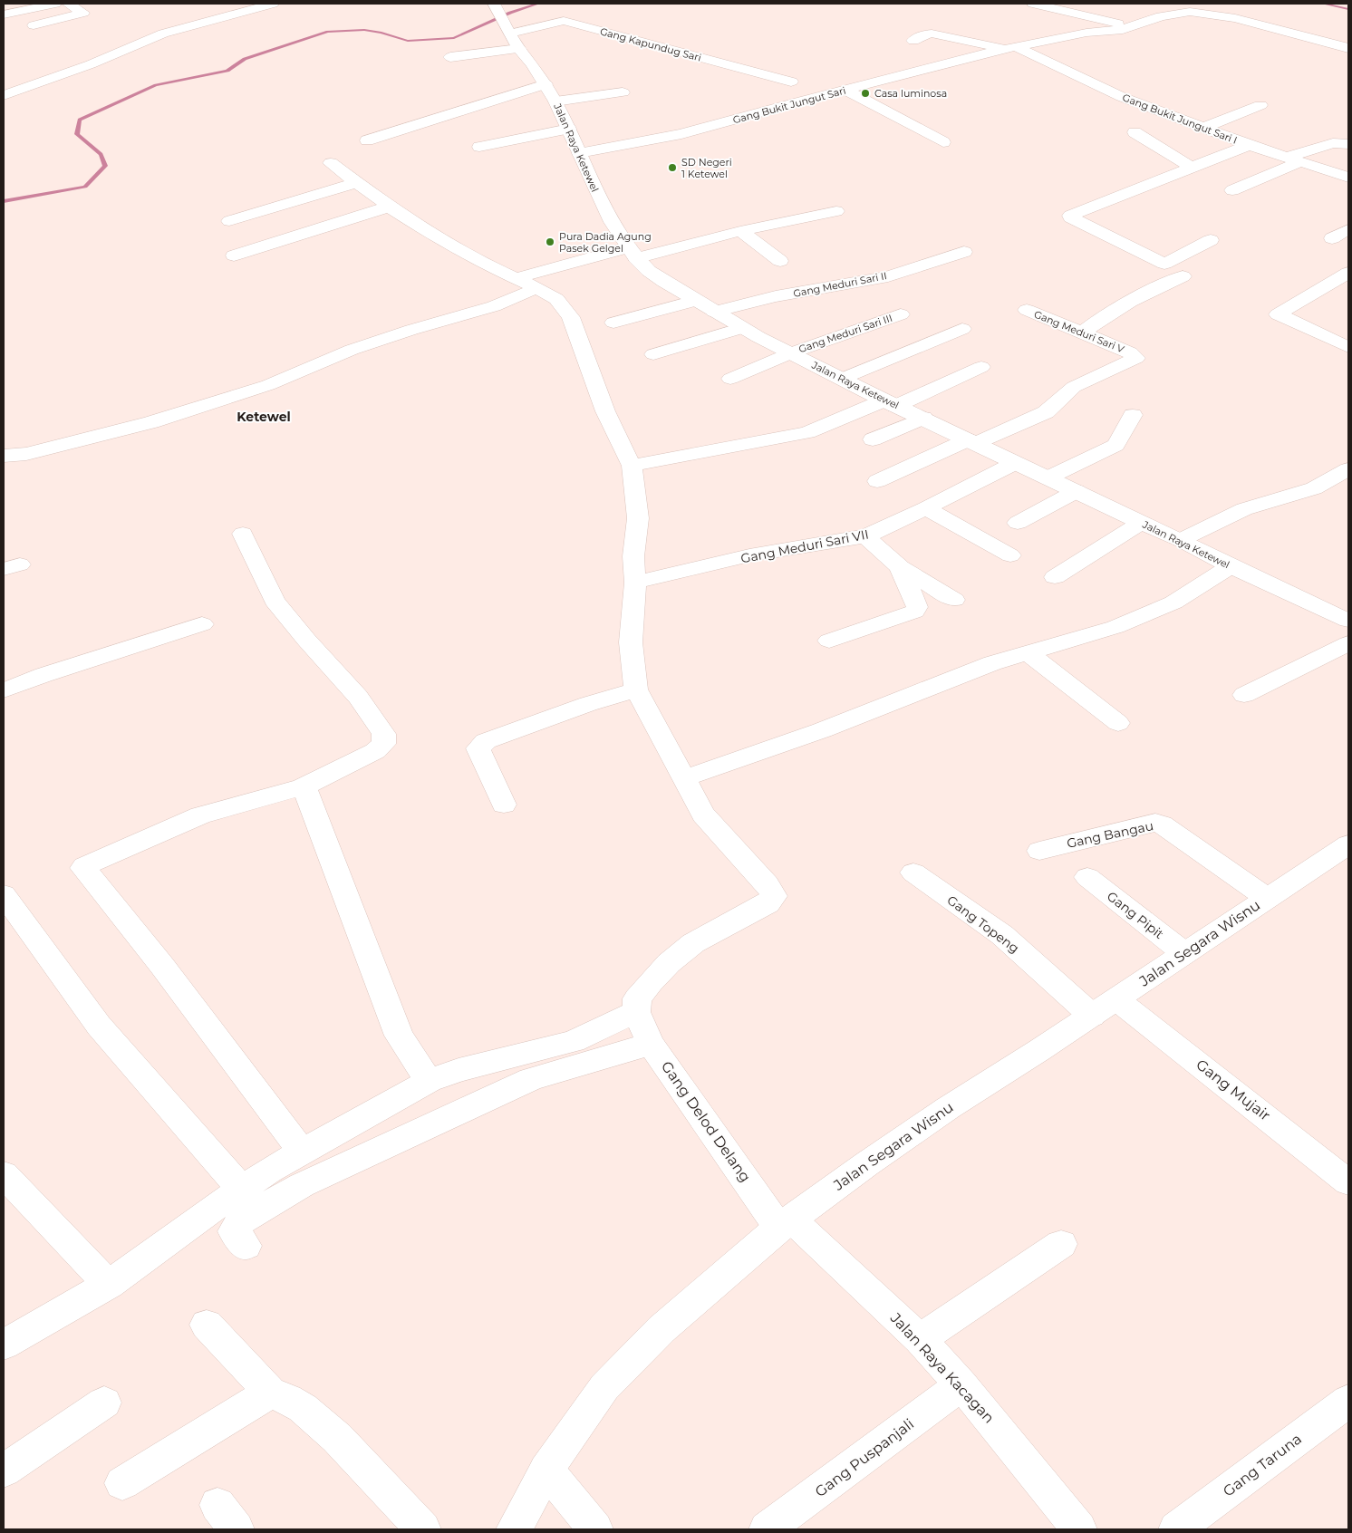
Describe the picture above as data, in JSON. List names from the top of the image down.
{
  "streets": {
    "street": [
      "Gang Kapundug Sari",
      "Gang Bukit Jungut Sari",
      "Gang Bukit Jungut Sari I",
      "Jalan Raya Ketewel",
      "Gang Meduri Sari II",
      "Gang Meduri Sari V",
      "Gang Meduri Sari III",
      "Gang Meduri Sari VII",
      "Gang Bangau",
      "Gang Pipit",
      "Gang Topeng",
      "Jalan Segara Wisnu",
      "Gang Mujair",
      "Gang Delod Delang",
      "Jalan Raya Kacagan",
      "Gang Puspanjali",
      "Gang Taruna"
    ]
  },
  "crossings": [
    ["Gang Kapundug Sari", "Jalan Raya Ketewel"],
    ["Gang Bukit Jungut Sari", "Gang Bukit Jungut Sari I"],
    ["Gang Bukit Jungut Sari", "Jalan Raya Ketewel"],
    ["Jalan Raya Ketewel", "Gang Meduri Sari II"],
    ["Jalan Raya Ketewel", "Gang Meduri Sari V"],
    ["Jalan Raya Ketewel", "Gang Meduri Sari III"],
    ["Jalan Raya Ketewel", "Gang Meduri Sari VII"],
    ["Gang Bangau", "Jalan Segara Wisnu"],
    ["Gang Pipit", "Jalan Segara Wisnu"],
    ["Gang Topeng", "Jalan Segara Wisnu"],
    ["Jalan Segara Wisnu", "Gang Mujair"],
    ["Jalan Segara Wisnu", "Gang Delod Delang"],
    ["Jalan Segara Wisnu", "Jalan Raya Kacagan"],
    ["Gang Delod Delang", "Jalan Raya Kacagan"],
    ["Jalan Raya Kacagan", "Gang Puspanjali"]
  ],
  "districts": ["Ketewel"],
  "places": ["Casa luminosa", "SD Negeri 1 Ketewel", "Pura Dadia Agung Pasek Gelgel"]
}
